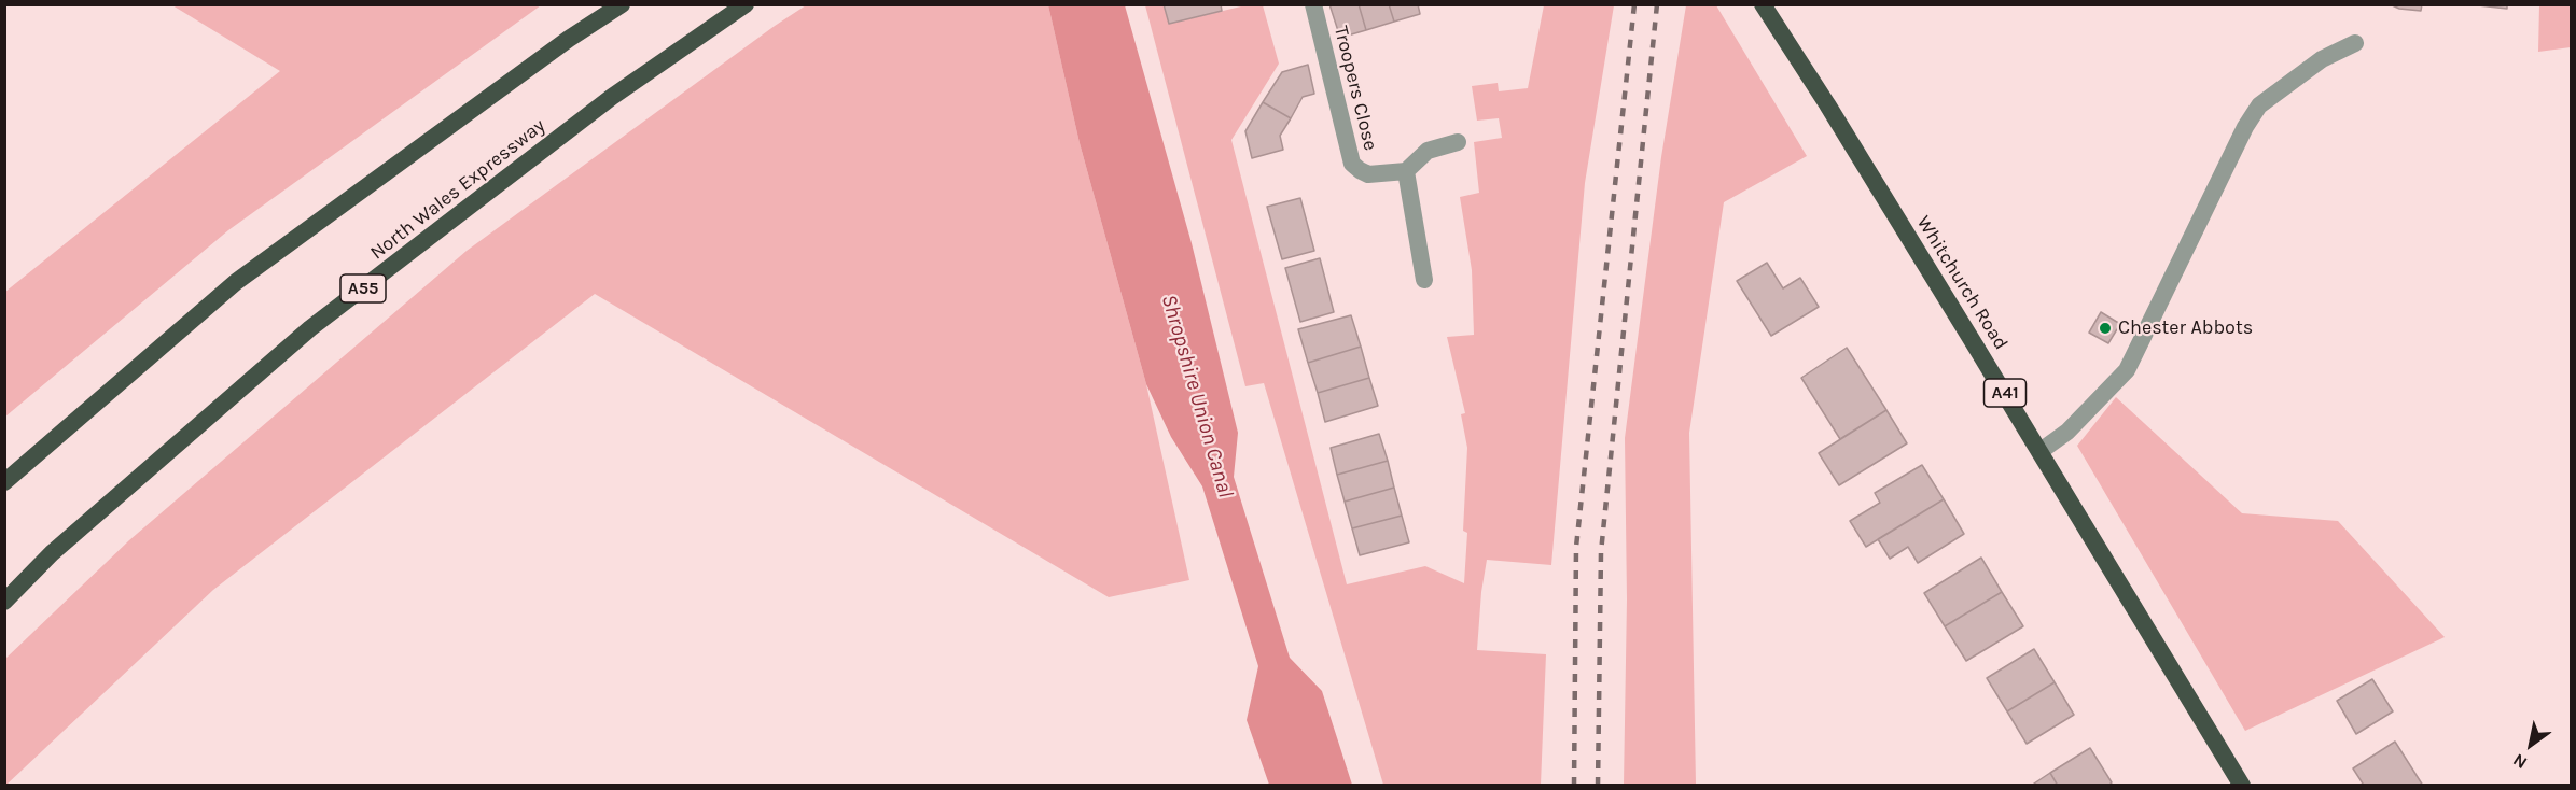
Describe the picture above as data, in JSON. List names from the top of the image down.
{
  "streets": {
    "highway": [
      "North Wales Expressway",
      "Whitchurch Road",
      "A55",
      "A41"
    ],
    "street": ["Troopers Close"]
  },
  "water": ["Shropshire Union Canal"],
  "places": ["Chester Abbots"],
  "north": "bottom left"
}
